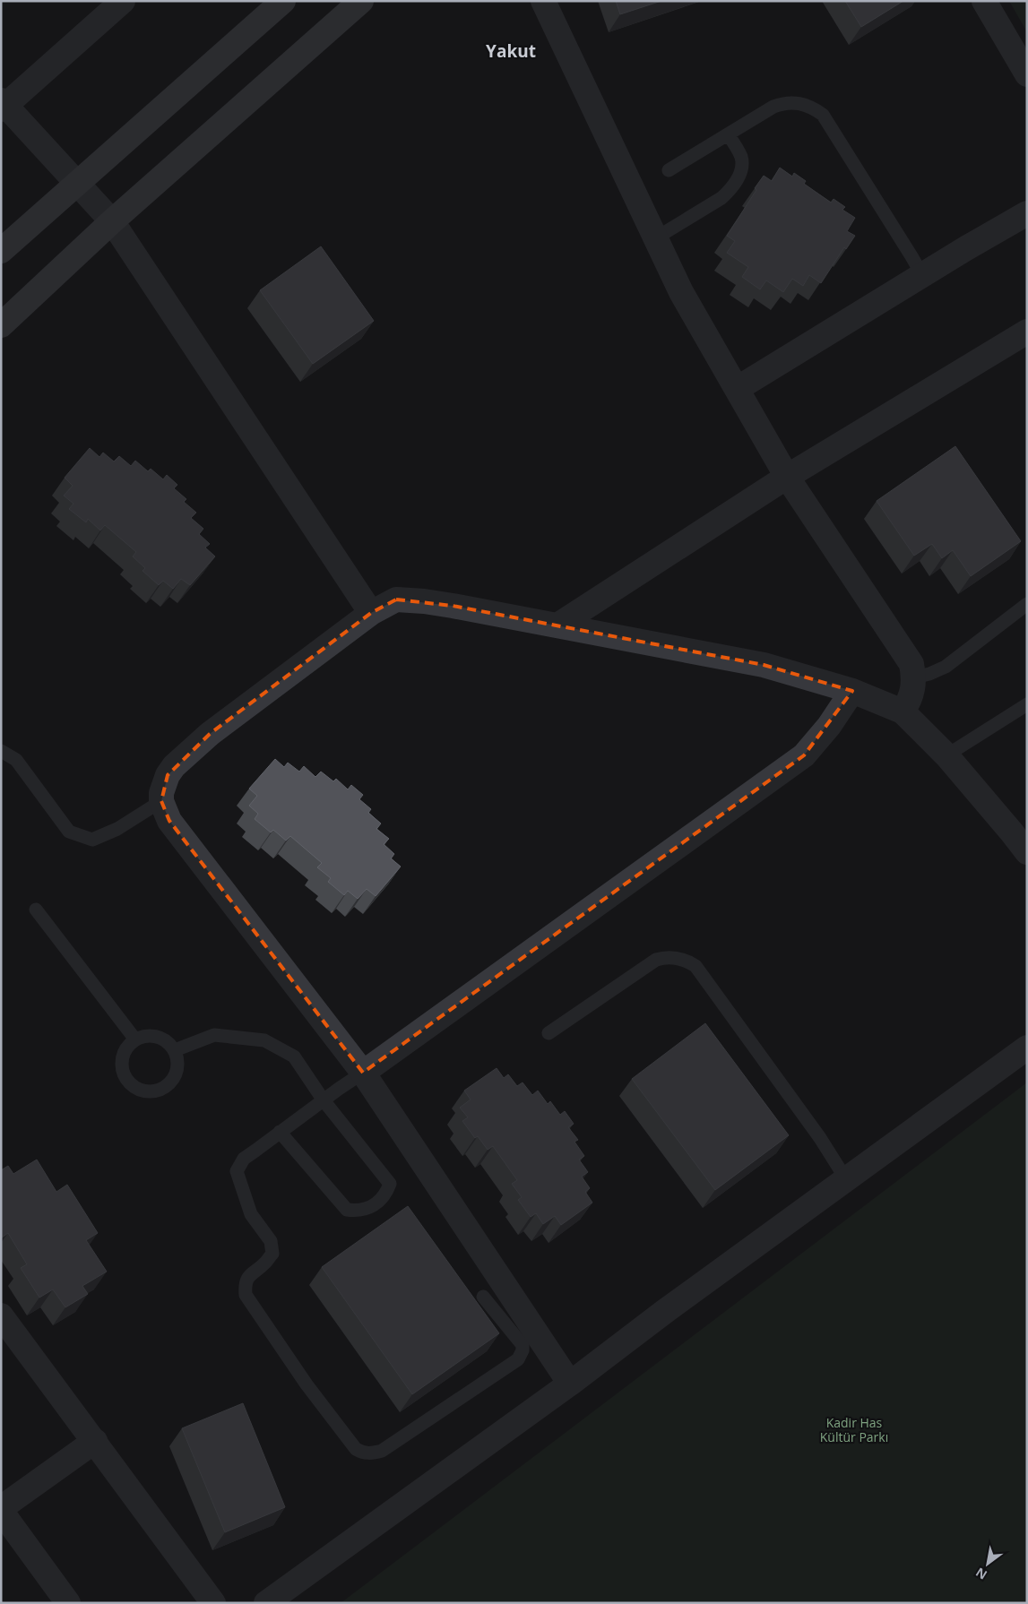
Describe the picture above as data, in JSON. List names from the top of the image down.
{
  "districts": ["Yakut"],
  "parks": ["Kadir Has Kültür Parkı"],
  "north": "bottom left"
}
